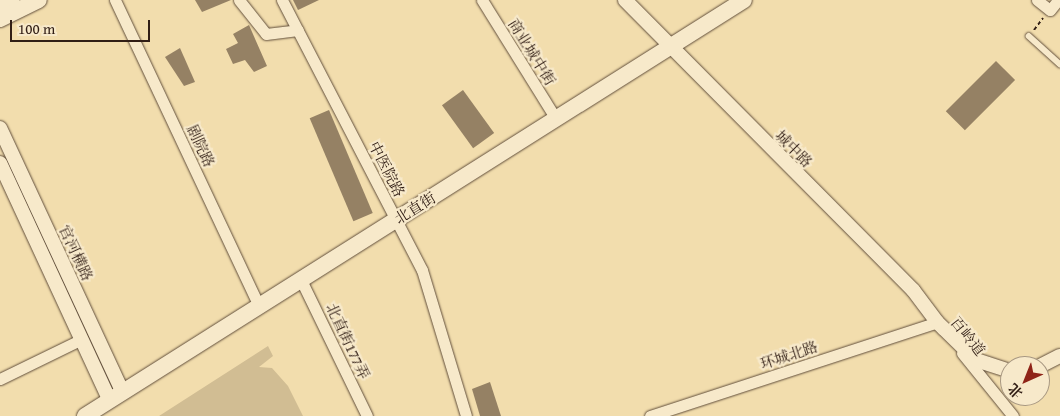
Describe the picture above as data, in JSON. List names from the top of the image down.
{
  "streets": {
    "main road": ["北直街"],
    "street": [
      "商业城中街",
      "剧院路",
      "城中路",
      "中医院路",
      "官河横路",
      "百岭道",
      "北直街177弄",
      "环城北路"
    ]
  },
  "crossings": [
    ["商业城中街", "北直街"],
    ["剧院路", "北直街"],
    ["城中路", "北直街"],
    ["城中路", "百岭道"],
    ["城中路", "环城北路"],
    ["中医院路", "北直街"],
    ["北直街", "官河横路"],
    ["北直街", "北直街177弄"],
    ["百岭道", "环城北路"]
  ],
  "scale_bar": "100 m",
  "north": "bottom left"
}
